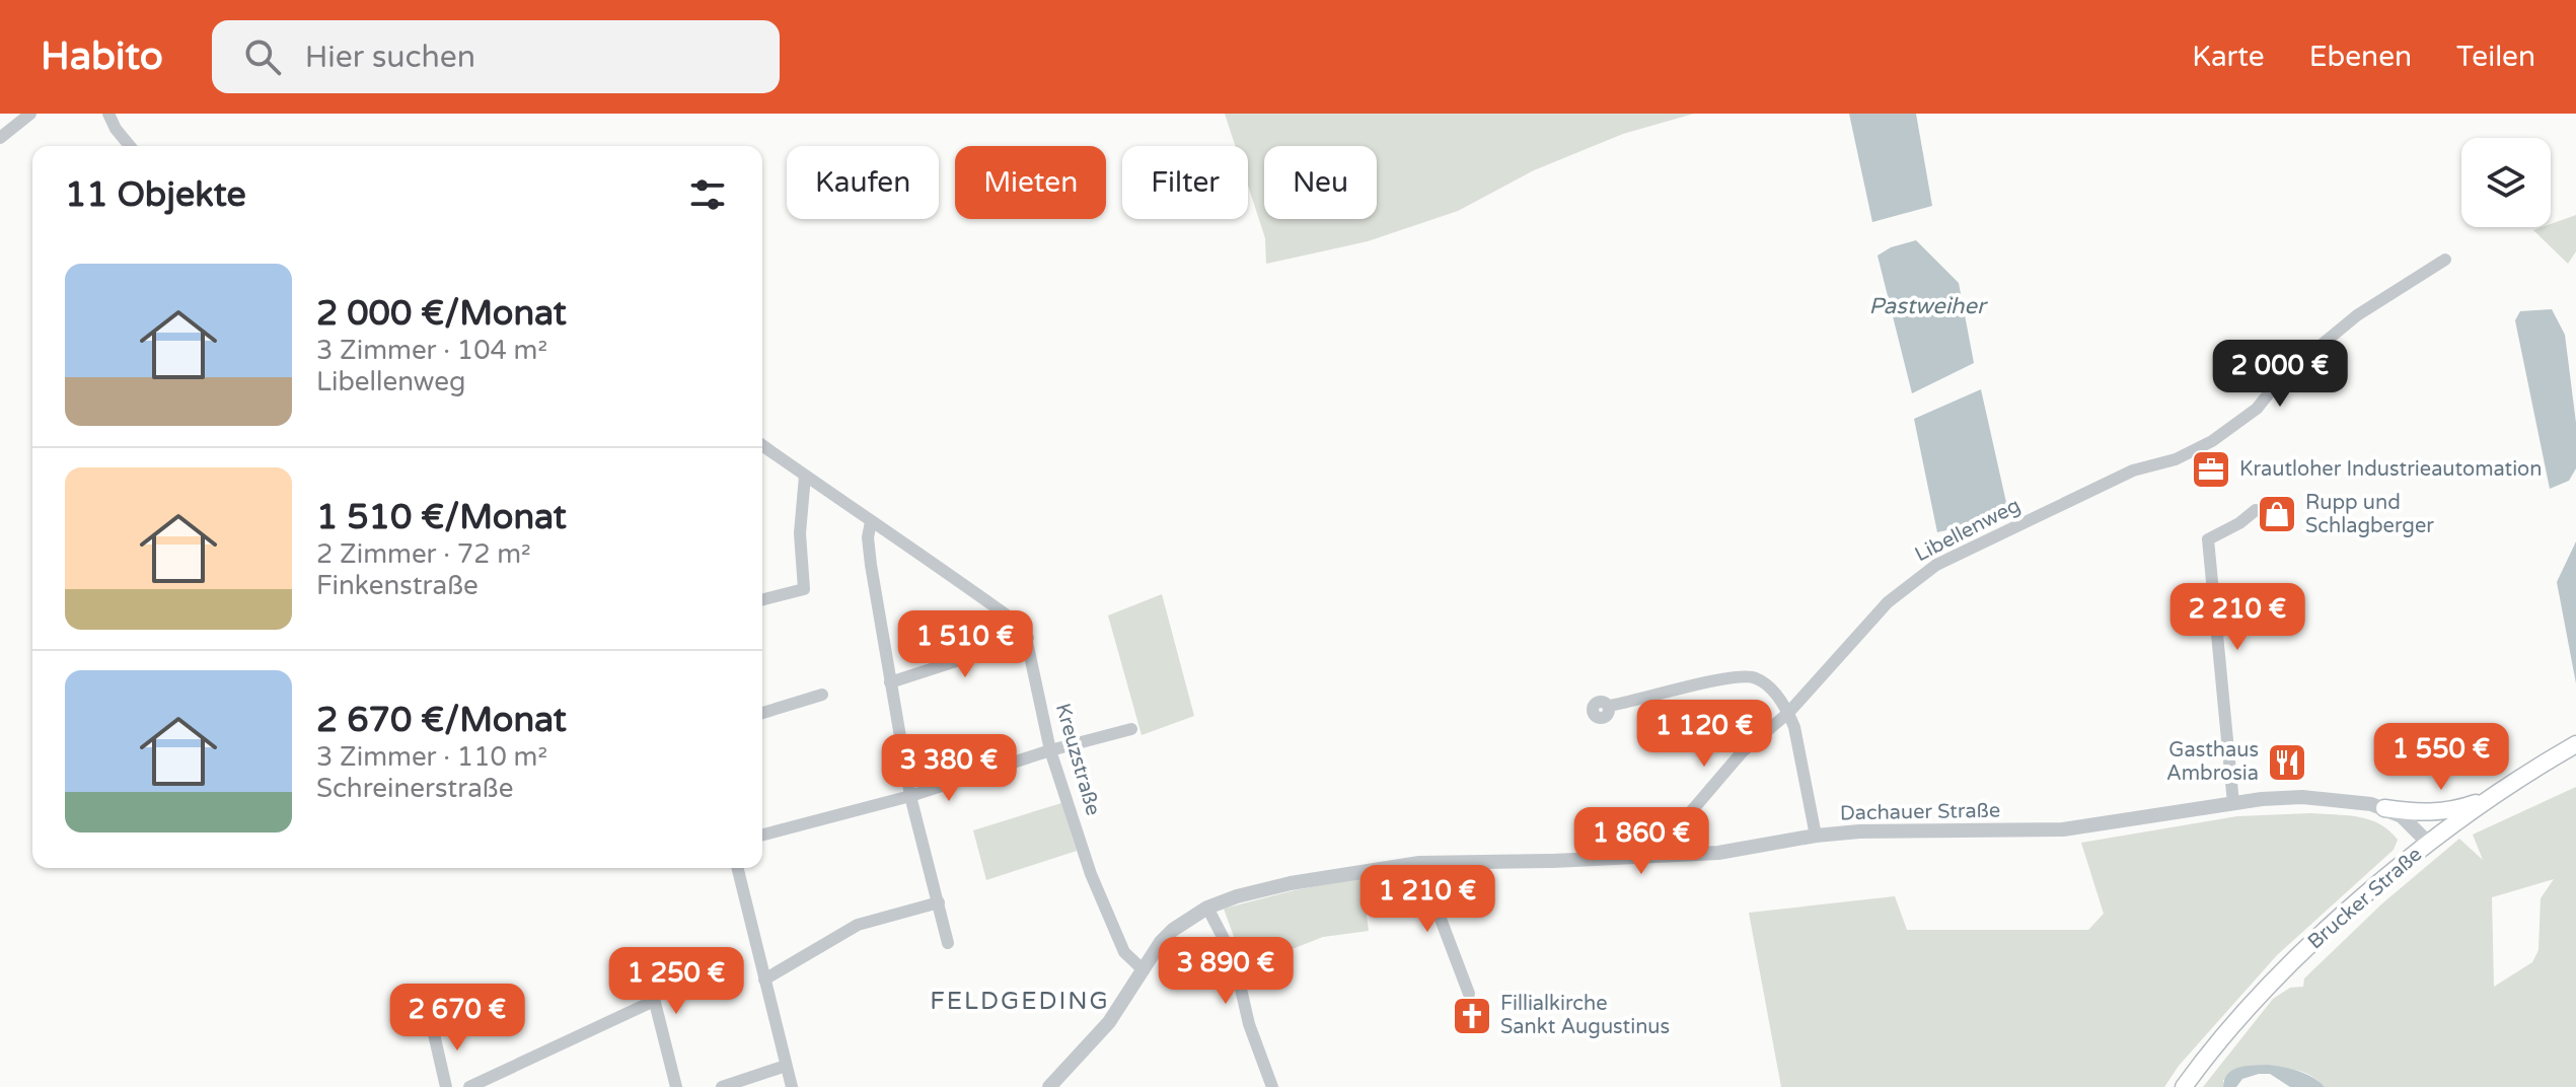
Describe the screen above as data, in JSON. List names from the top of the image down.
{
  "streets": {
    "main road": ["Brucker Straße"],
    "street": ["Libellenweg", "Kreuzstraße", "Dachauer Straße"]
  },
  "crossings": [
    ["Libellenweg", "Dachauer Straße"],
    ["Kreuzstraße", "Dachauer Straße"],
    ["Dachauer Straße", "Brucker Straße"]
  ],
  "districts": ["FELDGEDING"],
  "water": ["Pastweiher"],
  "places": {
    "office": ["Krautloher Industrieautomation"],
    "shop": ["Rupp und Schlagberger"],
    "restaurant": ["Gasthaus Ambrosia"],
    "church": ["Fillialkirche Sankt Augustinus"]
  },
  "page": {
    "header": "Habito",
    "search": "Hier suchen",
    "nav": ["Karte", "Ebenen", "Teilen"],
    "chip": [
      "Kaufen",
      "Mieten",
      "Filter",
      "Neu"
    ],
    "heading": "11 Objekte",
    "list": [
      {
        "name": "2 000 €/Monat",
        "note": "3 Zimmer · 104 m² · Libellenweg"
      },
      {
        "name": "1 510 €/Monat",
        "note": "2 Zimmer · 72 m² · Finkenstraße"
      },
      {
        "name": "2 670 €/Monat",
        "note": "3 Zimmer · 110 m² · Schreinerstraße"
      }
    ],
    "price": [
      "2 000 €",
      "2 210 €",
      "1 510 €",
      "1 120 €",
      "1 550 €",
      "3 380 €",
      "1 860 €",
      "1 210 €",
      "3 890 €",
      "1 250 €",
      "2 670 €"
    ]
  }
}
